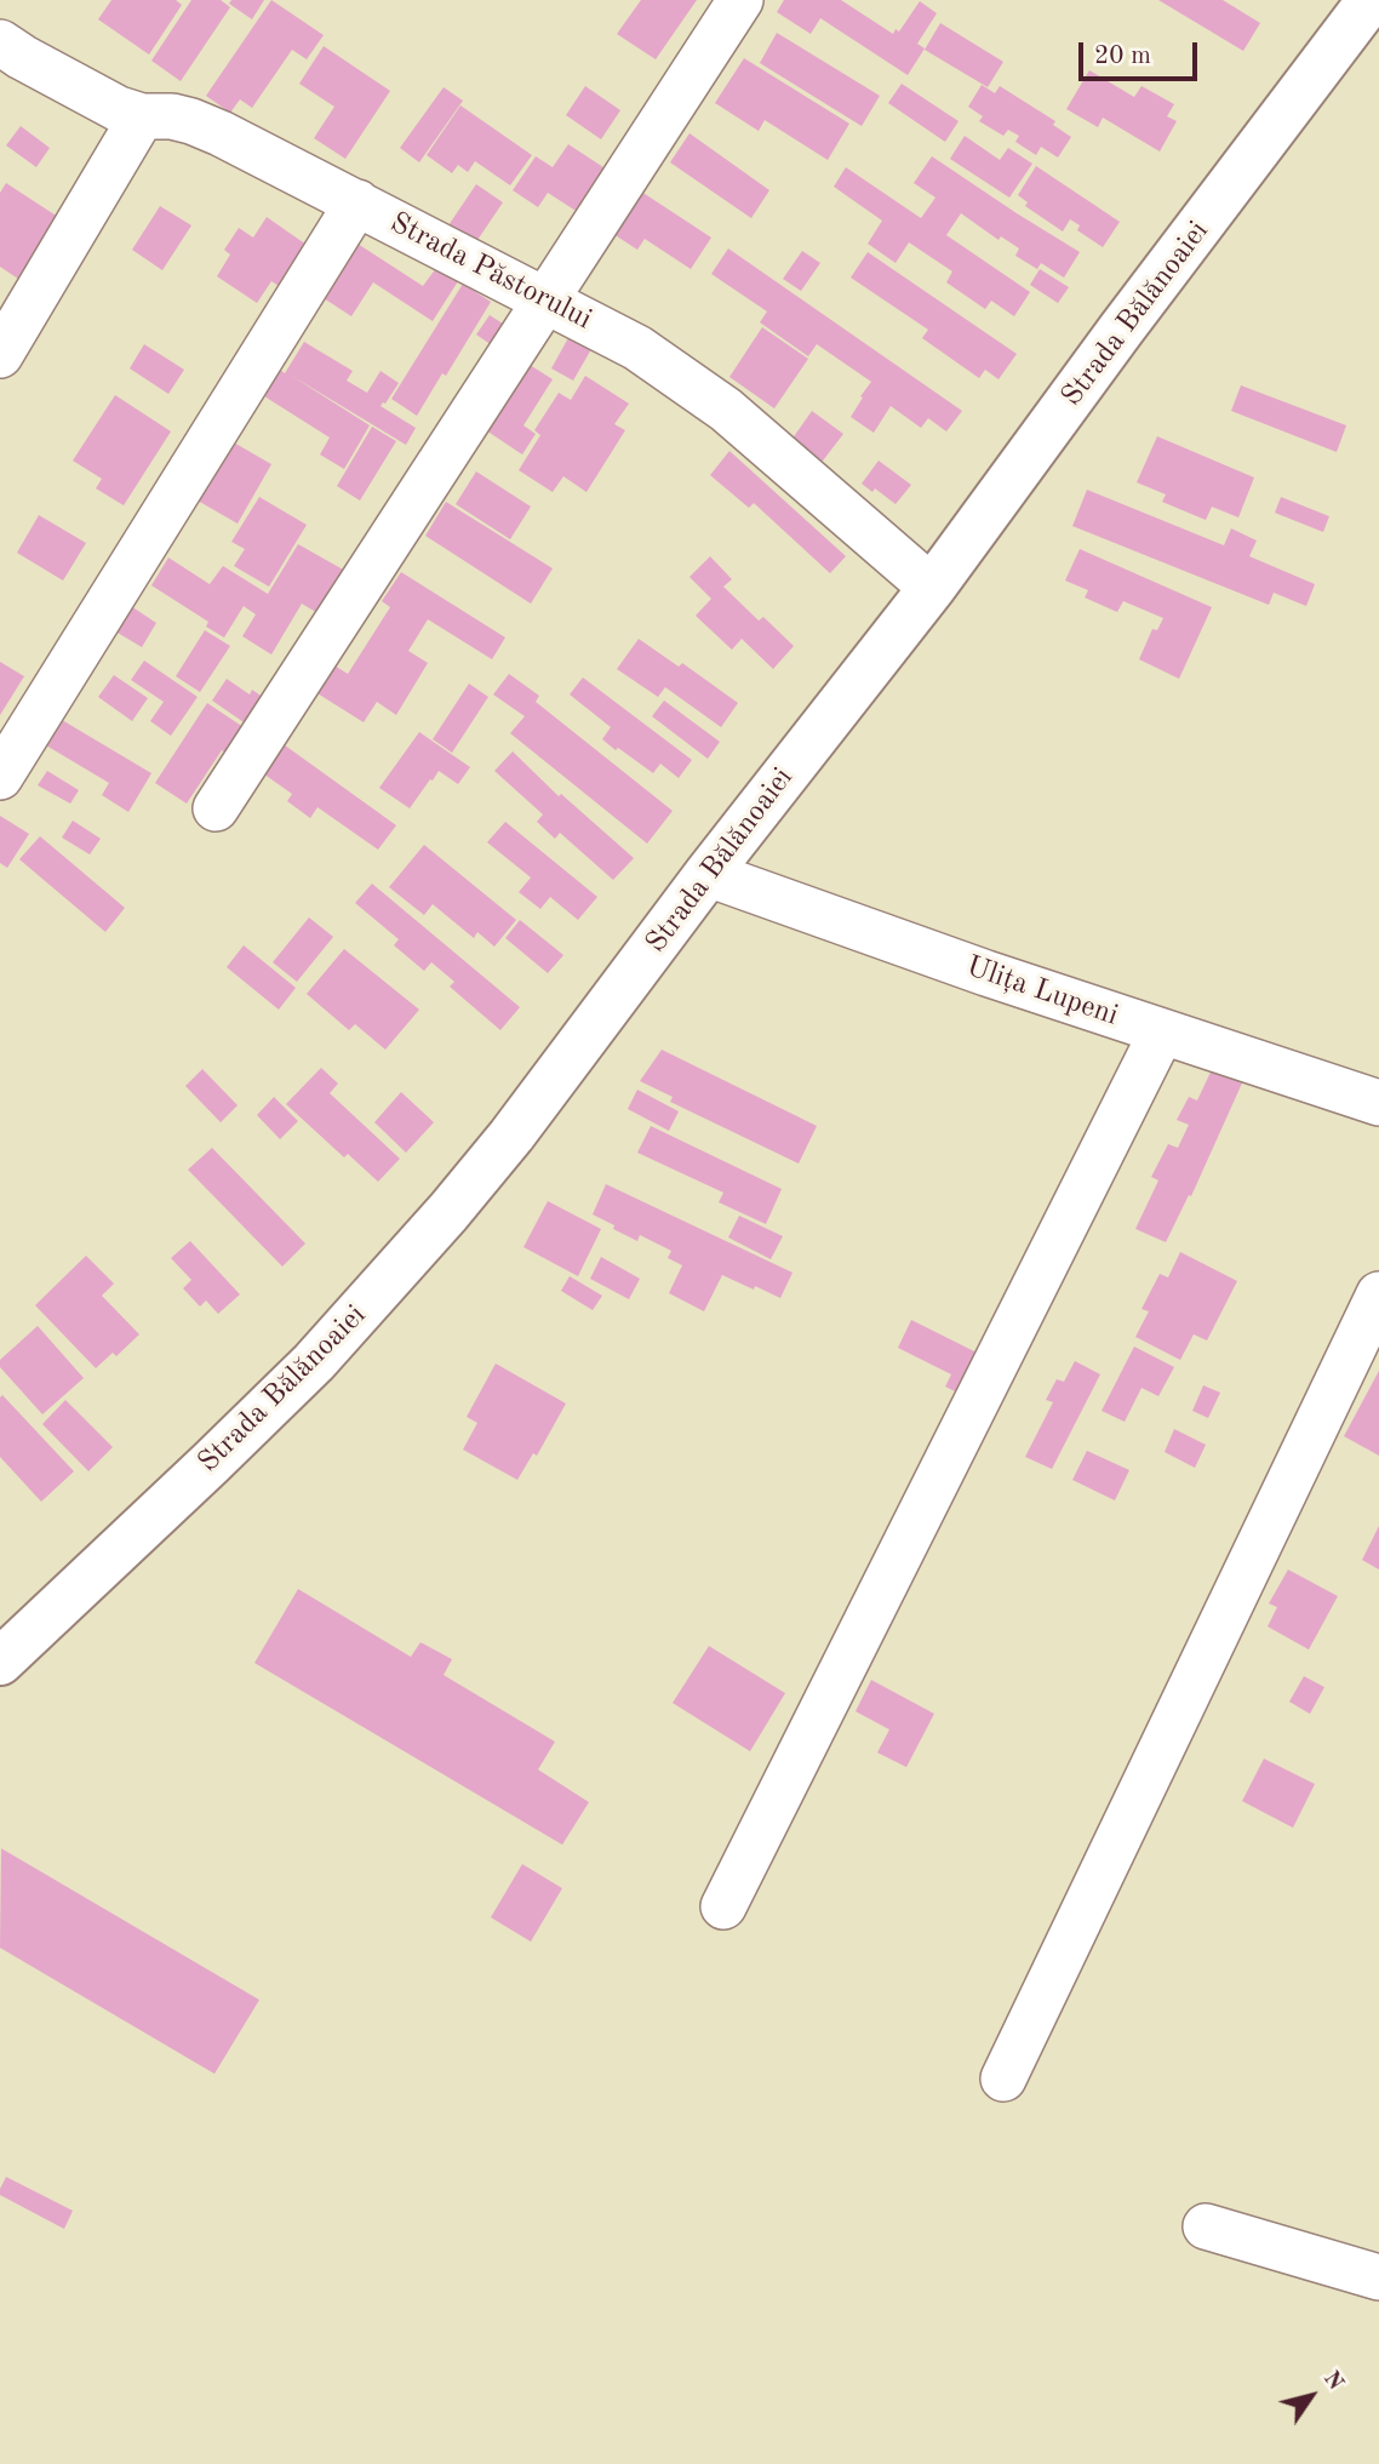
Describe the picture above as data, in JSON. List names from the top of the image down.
{
  "streets": {
    "main road": ["Strada Bălănoaiei"],
    "street": ["Strada Păstorului", "Ulița Lupeni"]
  },
  "crossings": [
    ["Strada Păstorului", "Strada Bălănoaiei"],
    ["Strada Bălănoaiei", "Ulița Lupeni"]
  ],
  "scale_bar": "20 m",
  "north": "top right"
}
